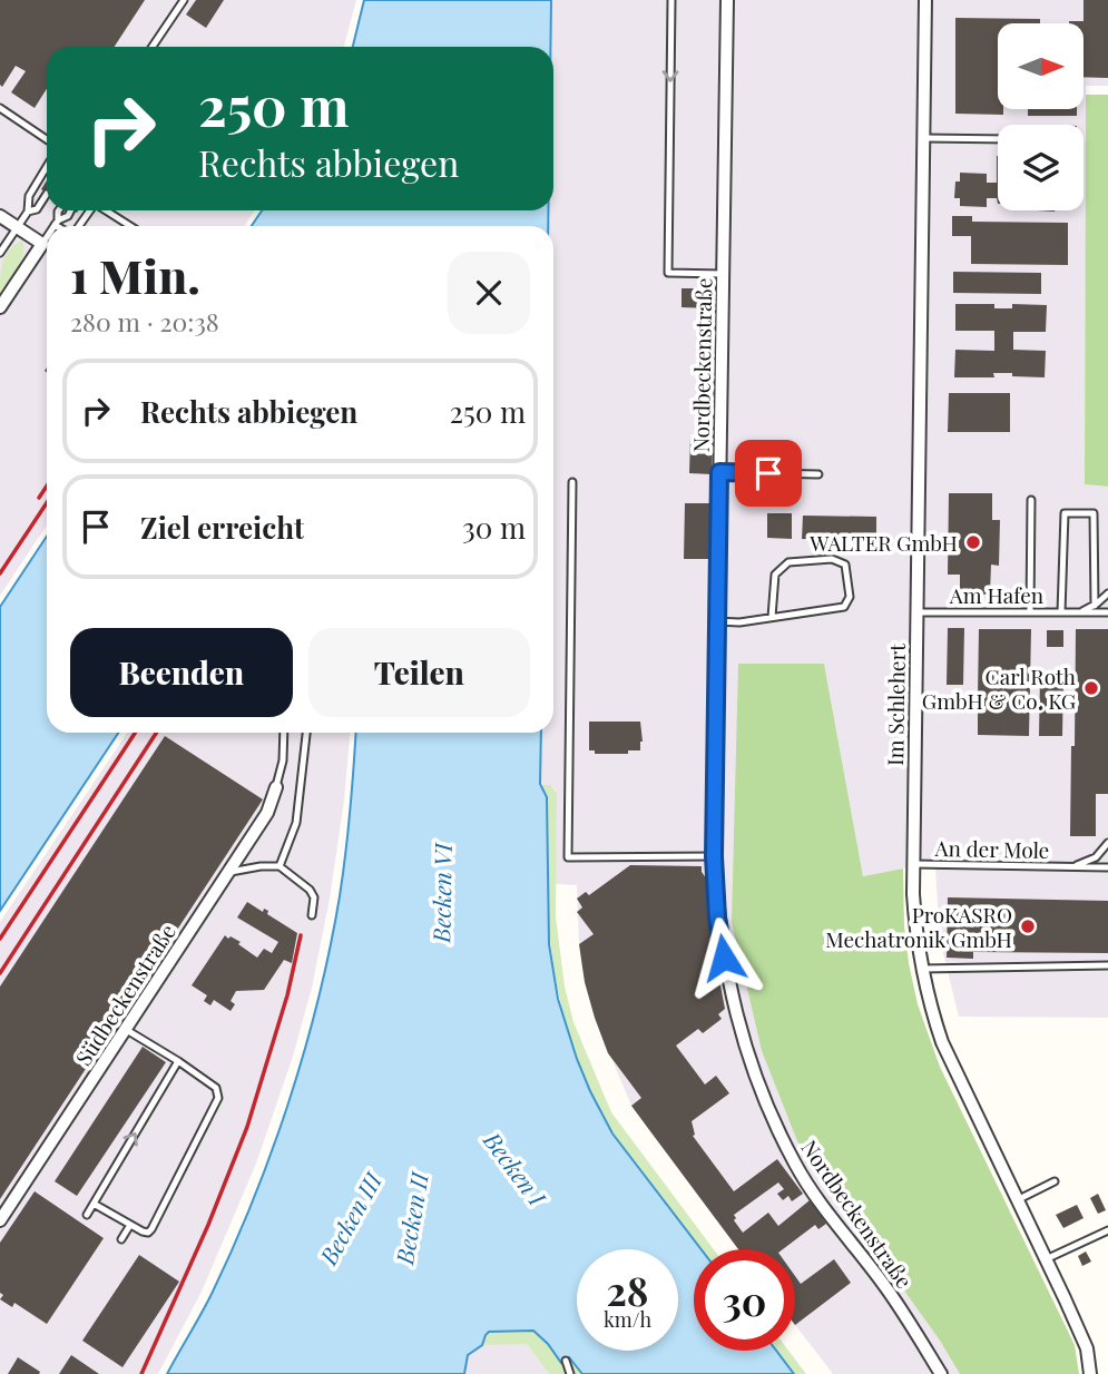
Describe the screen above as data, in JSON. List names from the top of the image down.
{
  "streets": {
    "street": ["Nordbeckenstraße", "Im Schlehert", "Südbeckenstraße"],
    "lane": ["Am Hafen", "An der Mole"]
  },
  "crossings": [
    ["Am Hafen", "Im Schlehert"],
    ["Im Schlehert", "An der Mole"]
  ],
  "water": [
    "Becken VI",
    "Becken I",
    "Becken III",
    "Becken II"
  ],
  "places": ["WALTER GmbH", "Carl Roth GmbH & Co. KG", "ProKASRO Mechatronik GmbH"],
  "north": "right",
  "page": {
    "turn": ["250 m", "Rechts abbiegen"],
    "heading": ["1 Min.", "280 m · 20:38"],
    "list": [
      {
        "name": "Rechts abbiegen",
        "value": "250 m"
      },
      {
        "name": "Ziel erreicht",
        "value": "30 m"
      }
    ],
    "buttons": ["Beenden", "Teilen"],
    "speed": "28 km/h",
    "limit": "30"
  }
}
